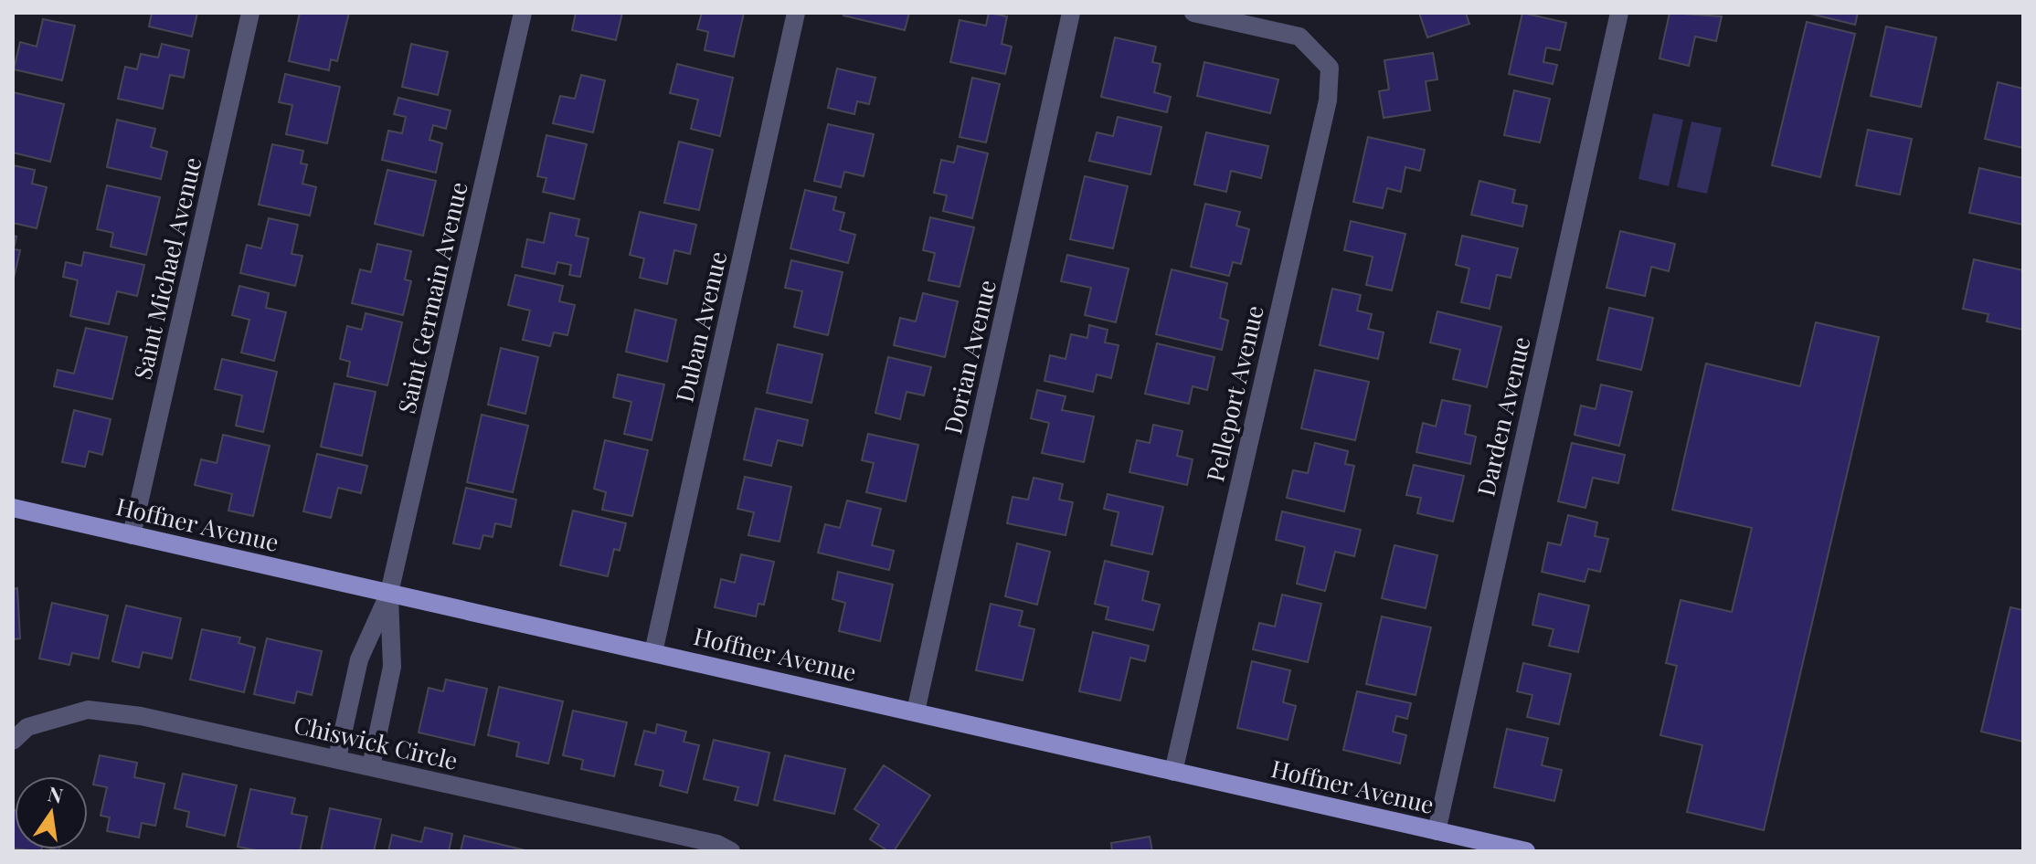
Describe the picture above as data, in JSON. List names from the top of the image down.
{
  "streets": {
    "main road": ["Hoffner Avenue"],
    "street": [
      "Saint Michael Avenue",
      "Saint Germain Avenue",
      "Duban Avenue",
      "Dorian Avenue",
      "Pelleport Avenue",
      "Darden Avenue",
      "Chiswick Circle"
    ]
  },
  "crossings": [
    ["Saint Michael Avenue", "Hoffner Avenue"],
    ["Saint Germain Avenue", "Hoffner Avenue"],
    ["Duban Avenue", "Hoffner Avenue"],
    ["Dorian Avenue", "Hoffner Avenue"],
    ["Pelleport Avenue", "Hoffner Avenue"],
    ["Darden Avenue", "Hoffner Avenue"]
  ],
  "north": "top"
}
